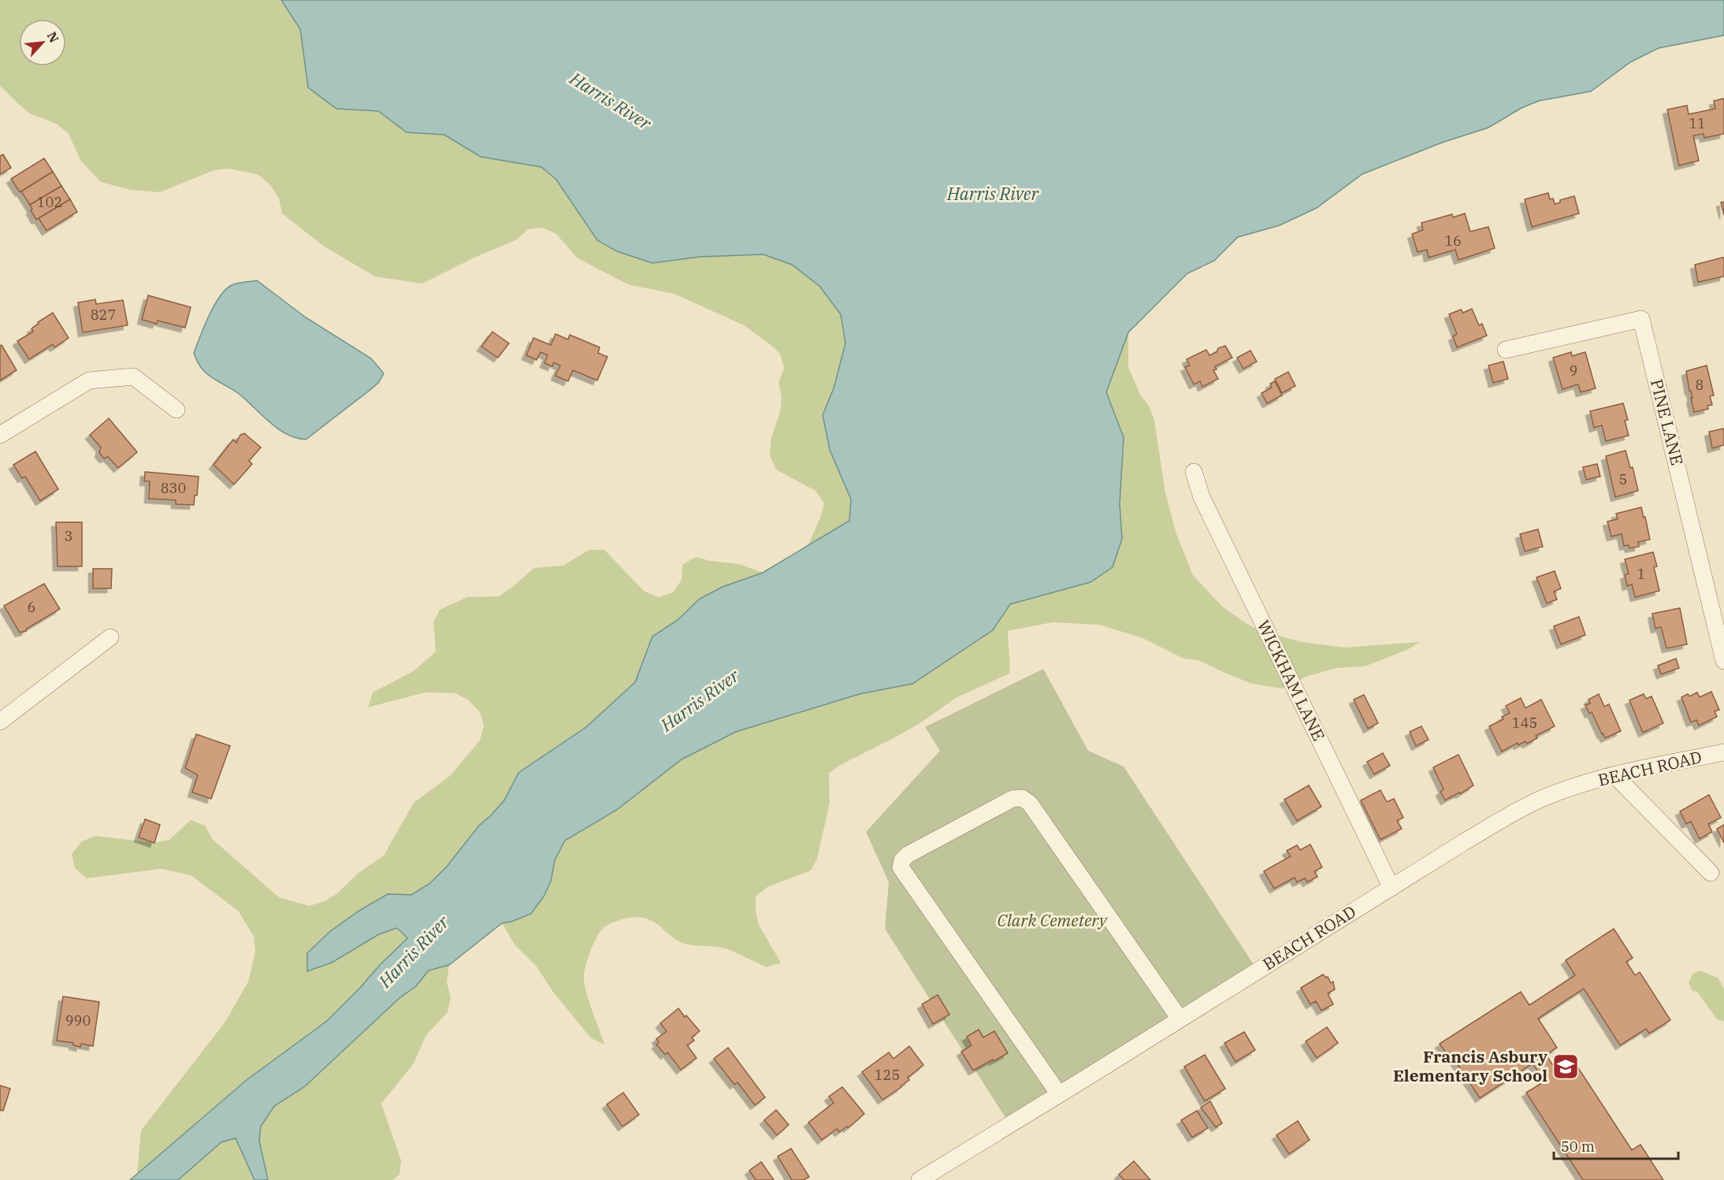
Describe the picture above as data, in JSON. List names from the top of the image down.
{
  "streets": {
    "street": ["PINE LANE", "WICKHAM LANE", "BEACH ROAD"]
  },
  "crossings": [
    ["WICKHAM LANE", "BEACH ROAD"]
  ],
  "water": ["Harris River"],
  "parks": ["Clark Cemetery"],
  "places": {
    "school or university": ["Francis Asbury Elementary School"]
  },
  "house_numbers": [
    "11",
    "102",
    "16",
    "827",
    "9",
    "8",
    "5",
    "830",
    "3",
    "1",
    "6",
    "145",
    "990",
    "125"
  ],
  "scale_bar": "50 m",
  "north": "top right"
}
